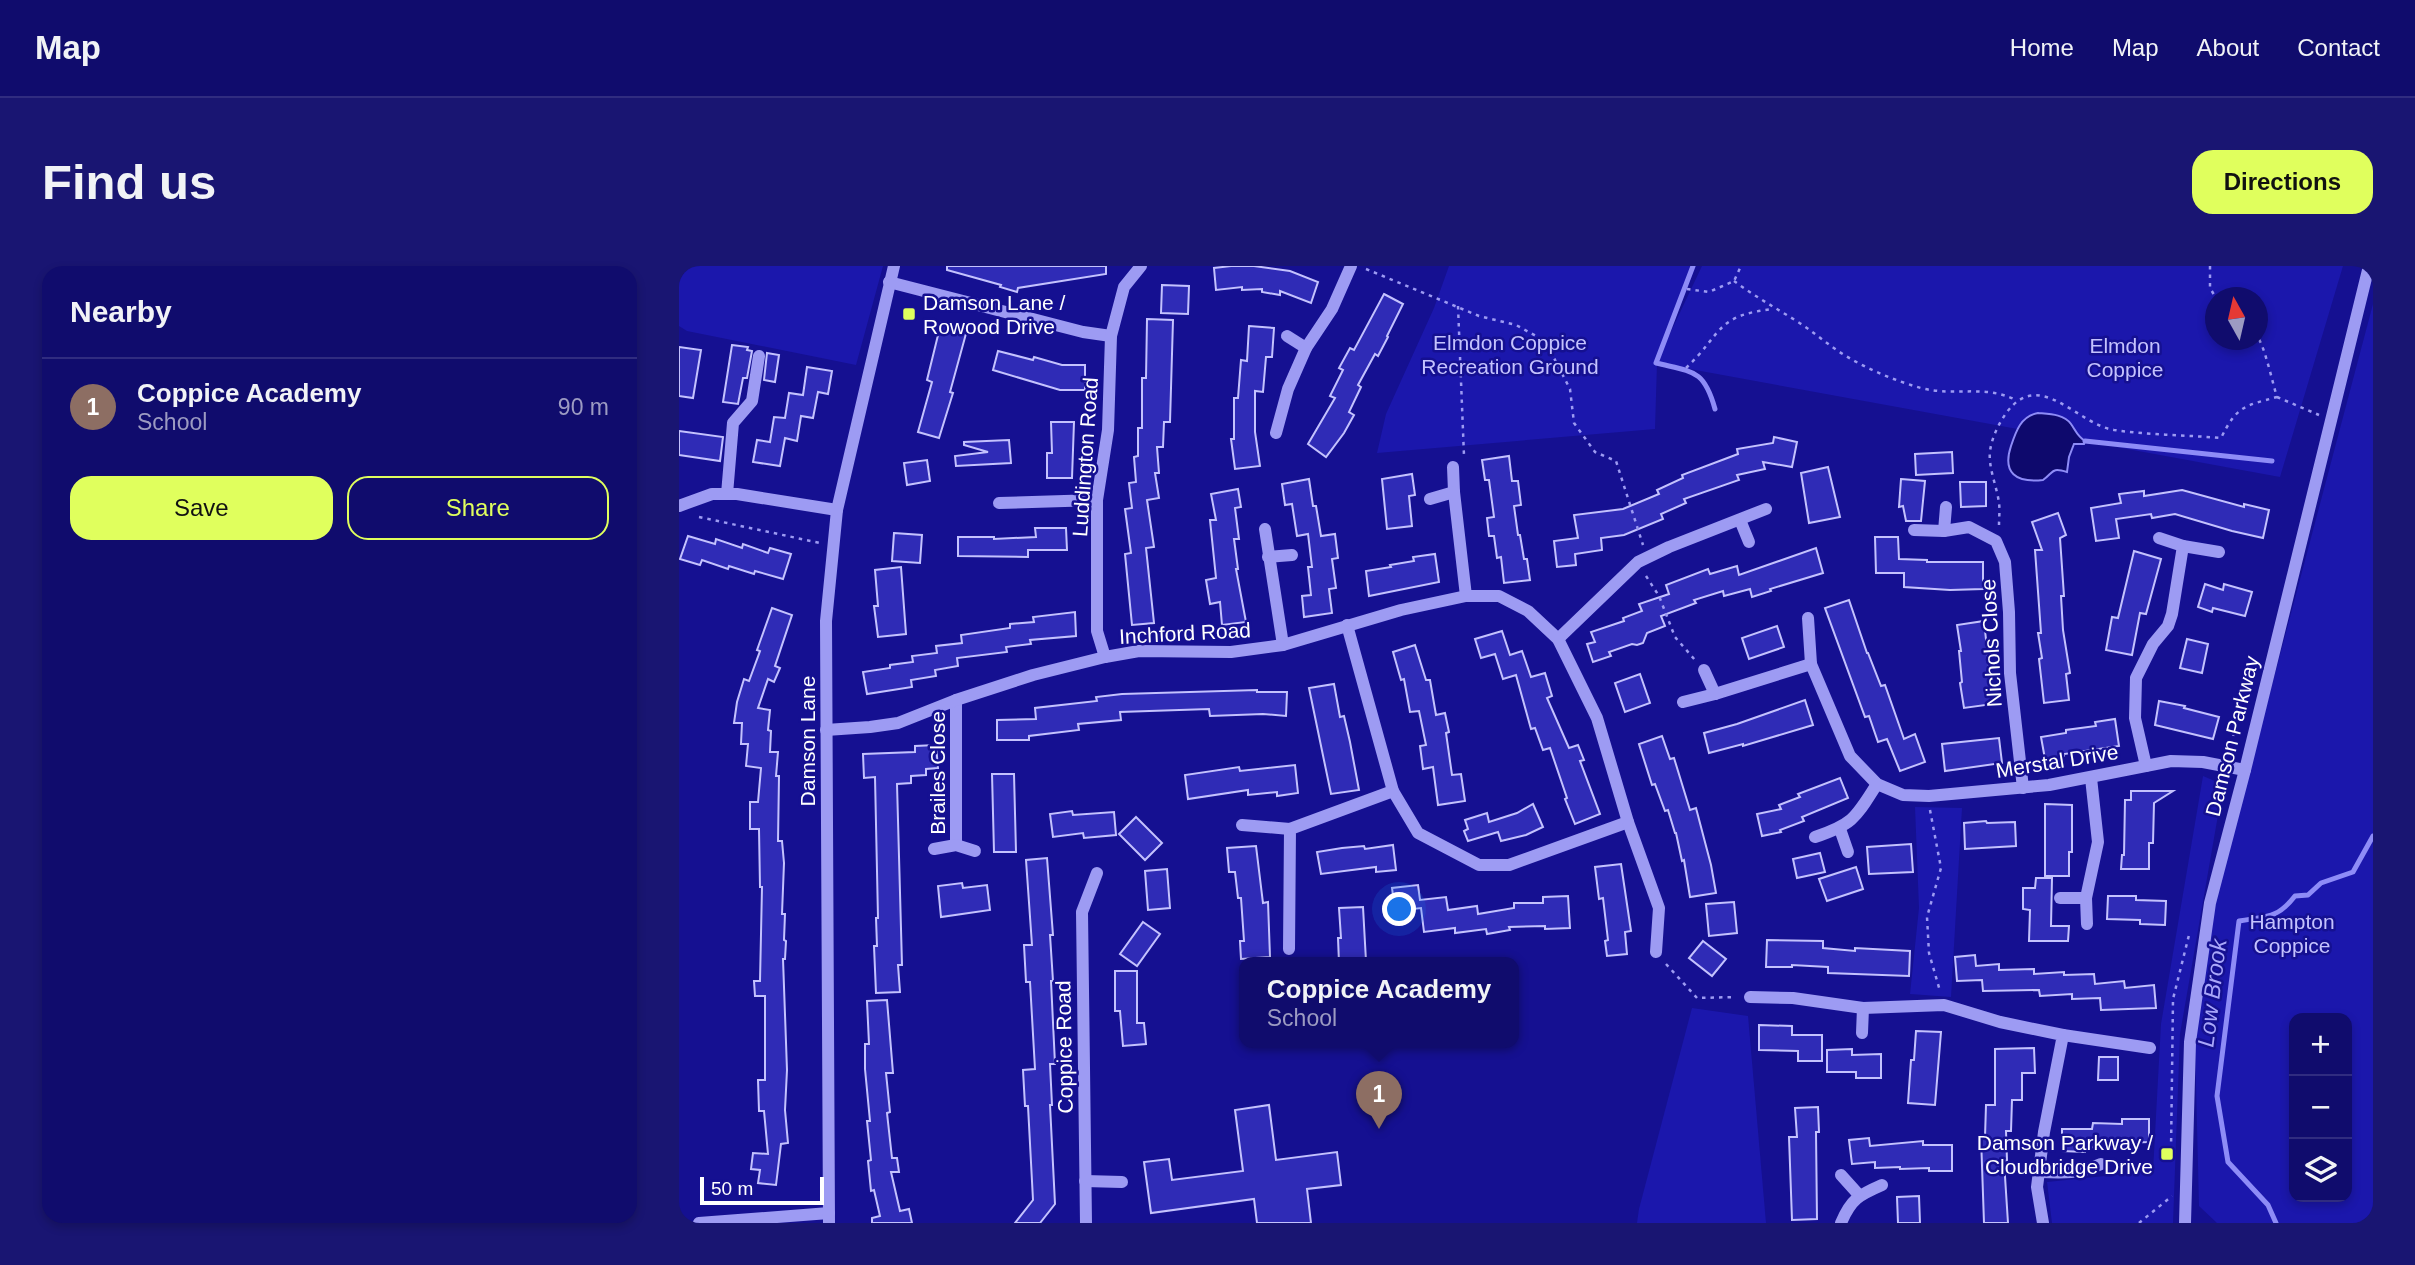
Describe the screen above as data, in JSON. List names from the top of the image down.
{
  "streets": {
    "street": [
      "Luddington Road",
      "Inchford Road",
      "Nichols Close",
      "Damson Parkway",
      "Damson Lane",
      "Merstal Drive",
      "Brailes Close",
      "Coppice Road"
    ]
  },
  "crossings": [
    ["Luddington Road", "Inchford Road"],
    ["Inchford Road", "Damson Lane"],
    ["Inchford Road", "Brailes Close"],
    ["Nichols Close", "Merstal Drive"],
    ["Damson Parkway", "Merstal Drive"]
  ],
  "water": ["Low Brook"],
  "parks": ["Elmdon Coppice Recreation Ground", "Elmdon Coppice", "Hampton Coppice"],
  "places": {
    "transit": ["Damson Lane / Rowood Drive", "Damson Parkway / Cloudbridge Drive"]
  },
  "scale_bar": "50 m",
  "north": "top",
  "page": {
    "header": "Map",
    "nav": [
      "Home",
      "Map",
      "About",
      "Contact"
    ],
    "buttons": [
      "Directions",
      ["Save", "Share"]
    ],
    "title": "Find us",
    "heading": "Nearby",
    "list": [
      {
        "mark": "1",
        "name": "Coppice Academy",
        "note": "School",
        "value": "90 m"
      }
    ],
    "popup": ["Coppice Academy", "School"],
    "map_buttons": ["+", "−"],
    "pins": "1",
    "scale": "50 m"
  }
}
